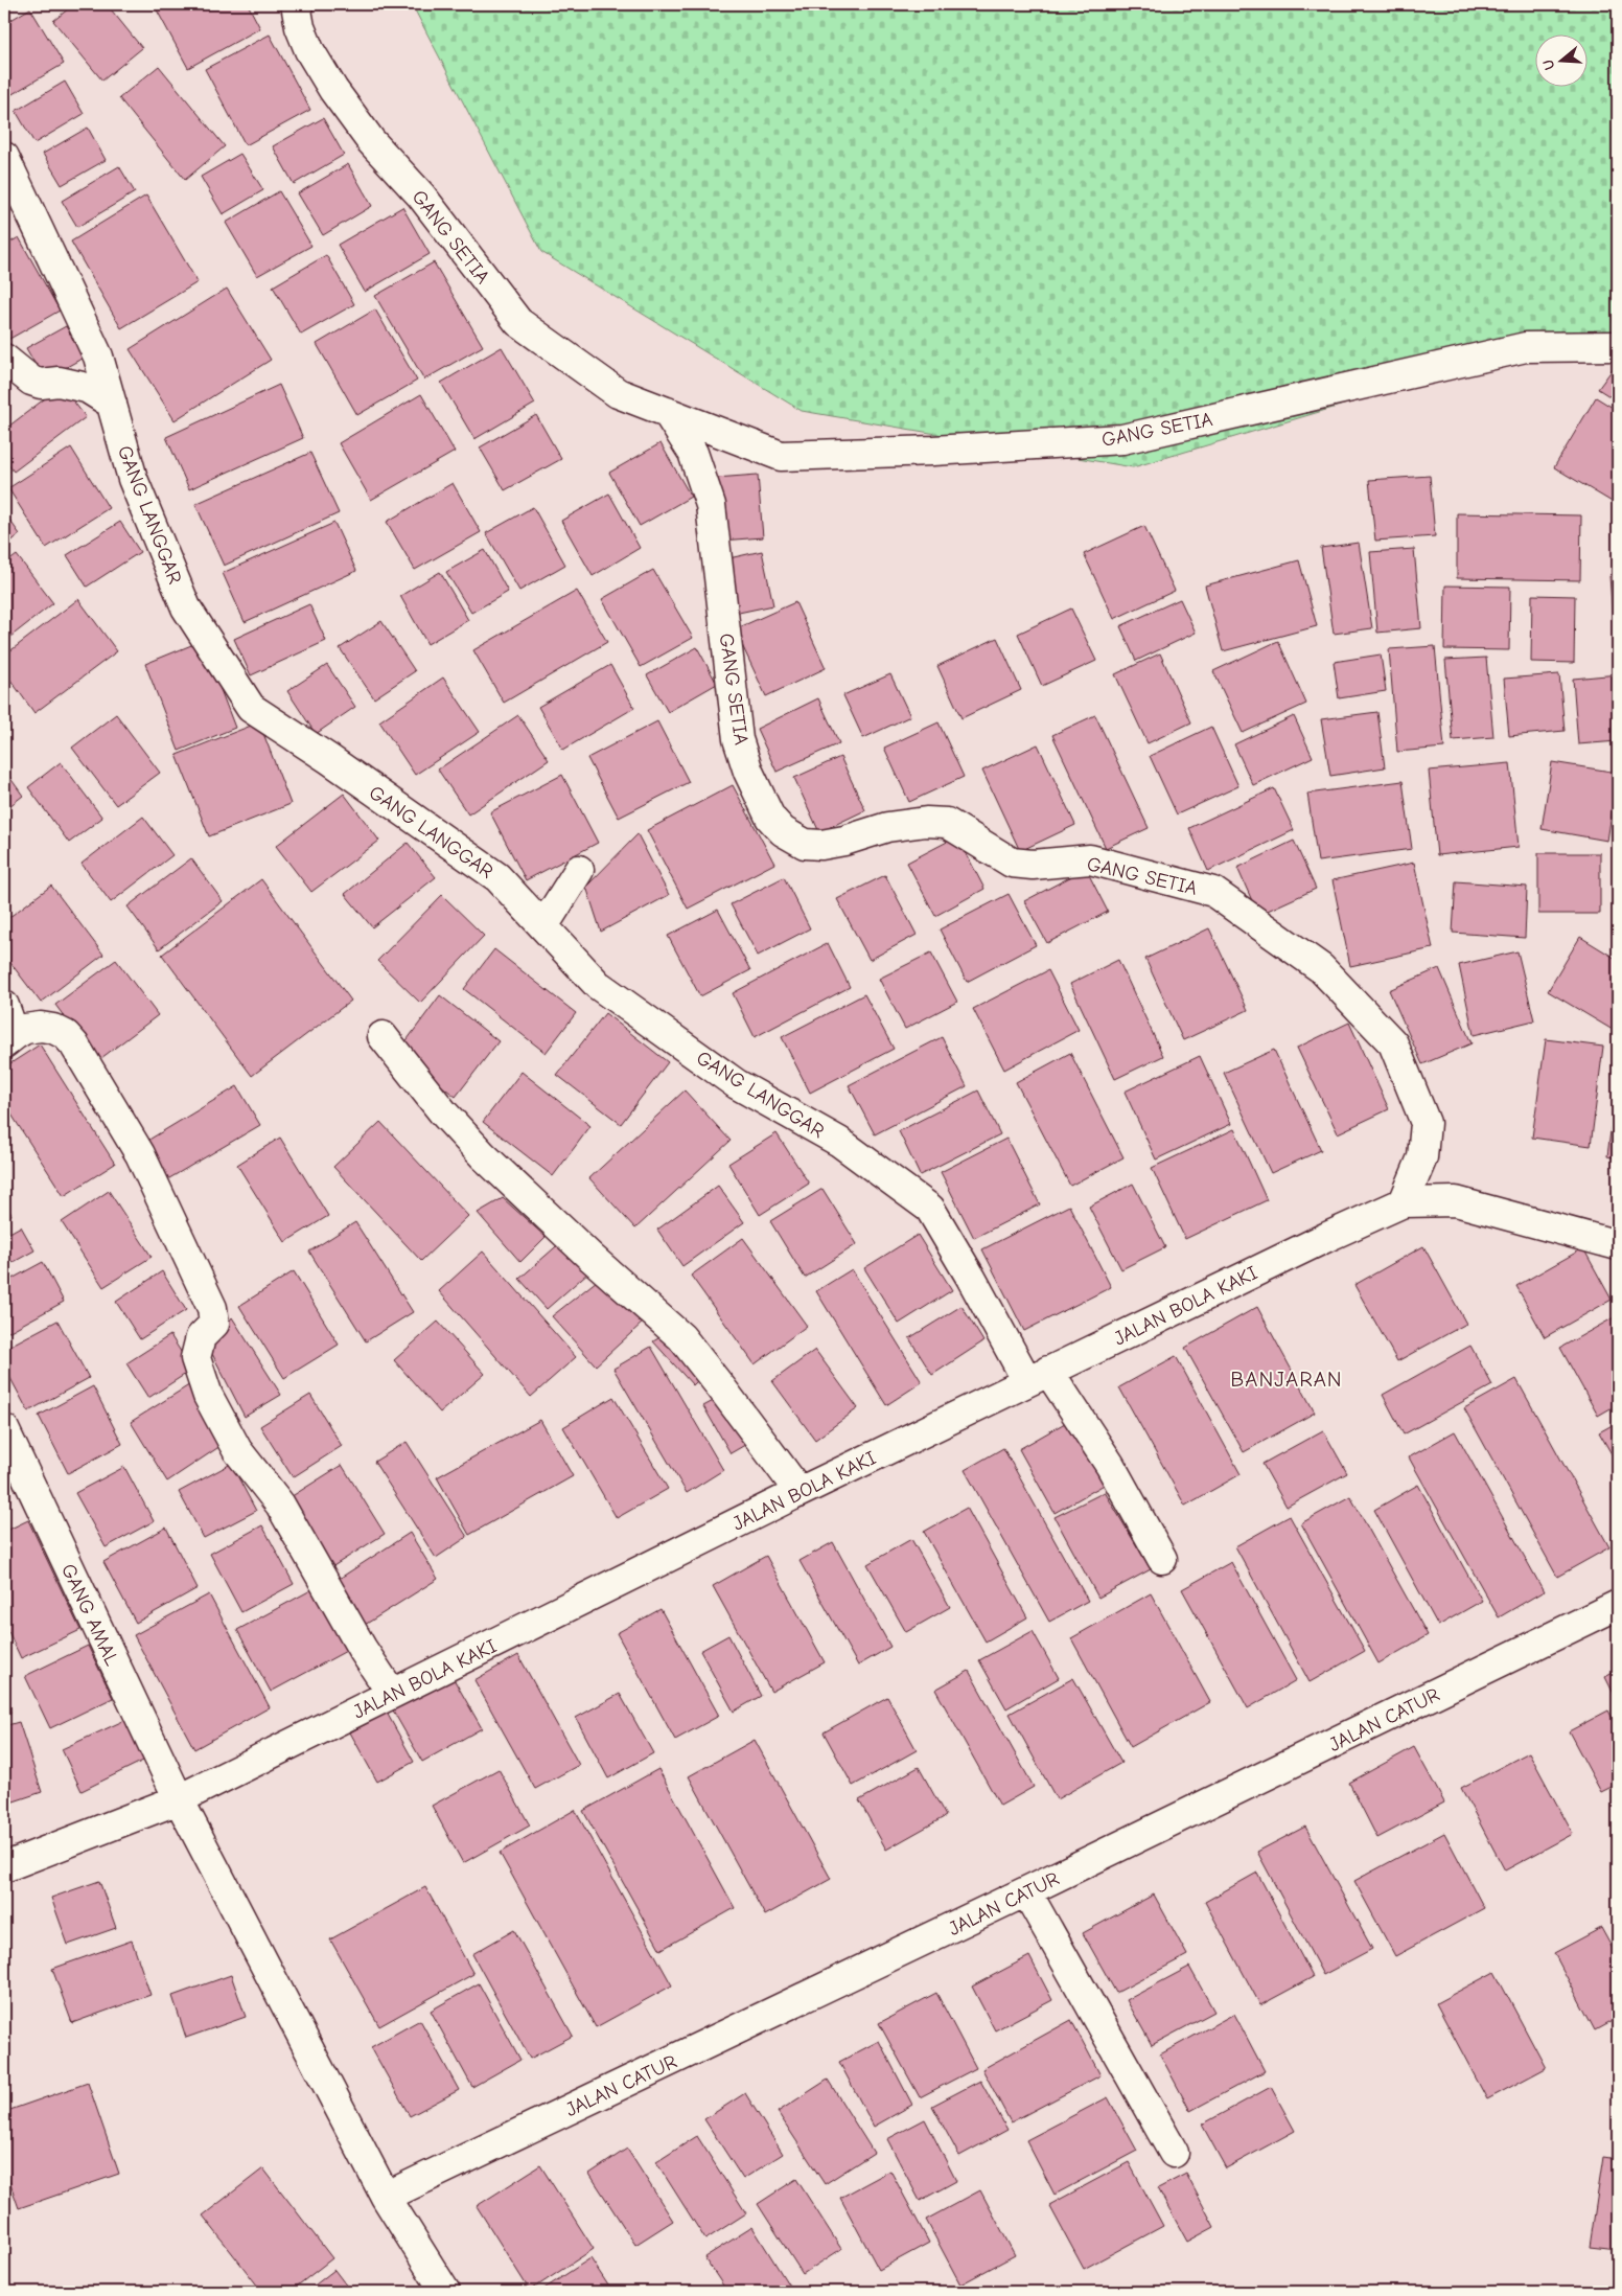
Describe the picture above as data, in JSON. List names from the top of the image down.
{
  "streets": {
    "street": [
      "GANG SETIA",
      "GANG LANGGAR",
      "JALAN BOLA KAKI",
      "GANG AMAL",
      "JALAN CATUR"
    ]
  },
  "crossings": [
    ["GANG SETIA", "JALAN BOLA KAKI"],
    ["GANG LANGGAR", "JALAN BOLA KAKI"],
    ["JALAN BOLA KAKI", "GANG AMAL"],
    ["GANG AMAL", "JALAN CATUR"]
  ],
  "districts": ["BANJARAN"],
  "north": "left"
}
